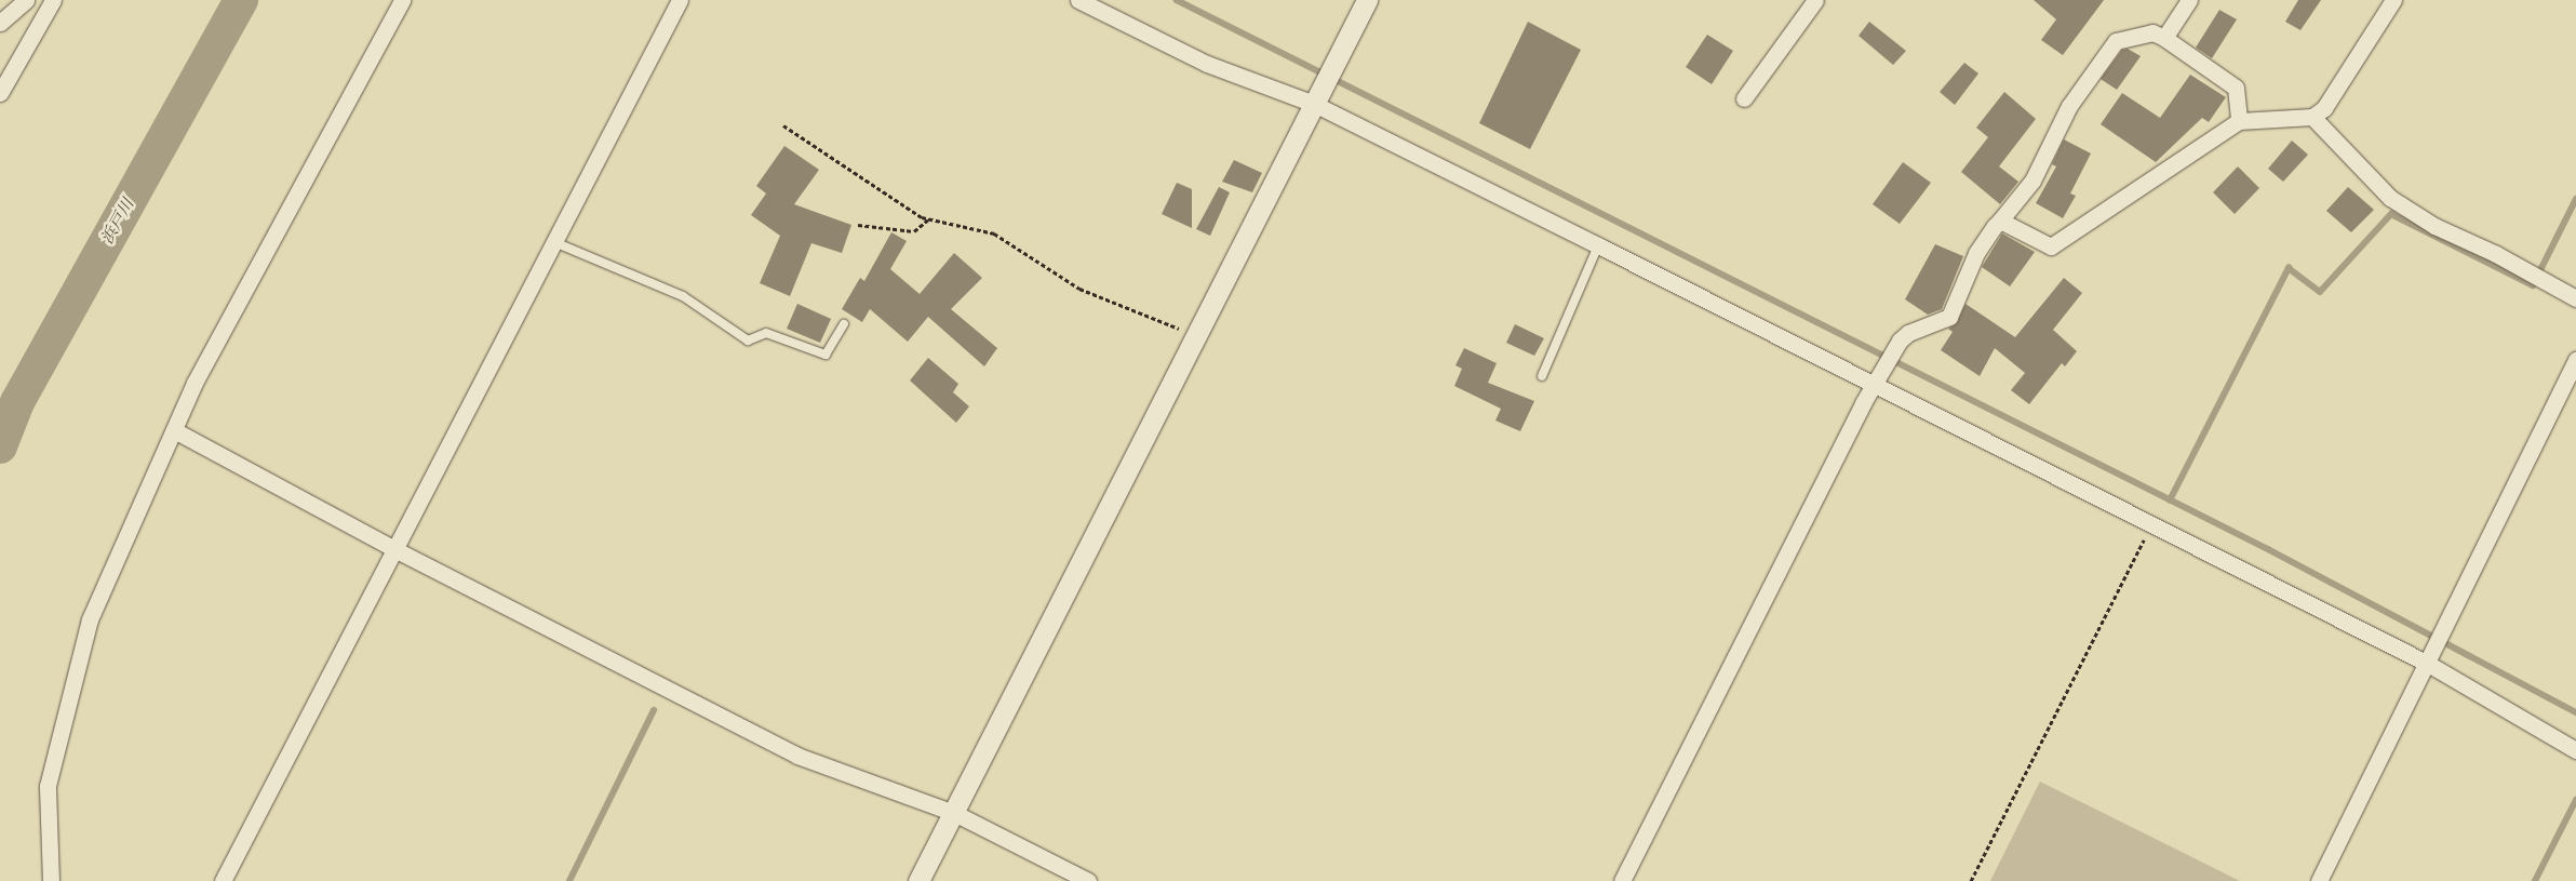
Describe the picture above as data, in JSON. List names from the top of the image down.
{
  "water": ["浜戸川"]
}
